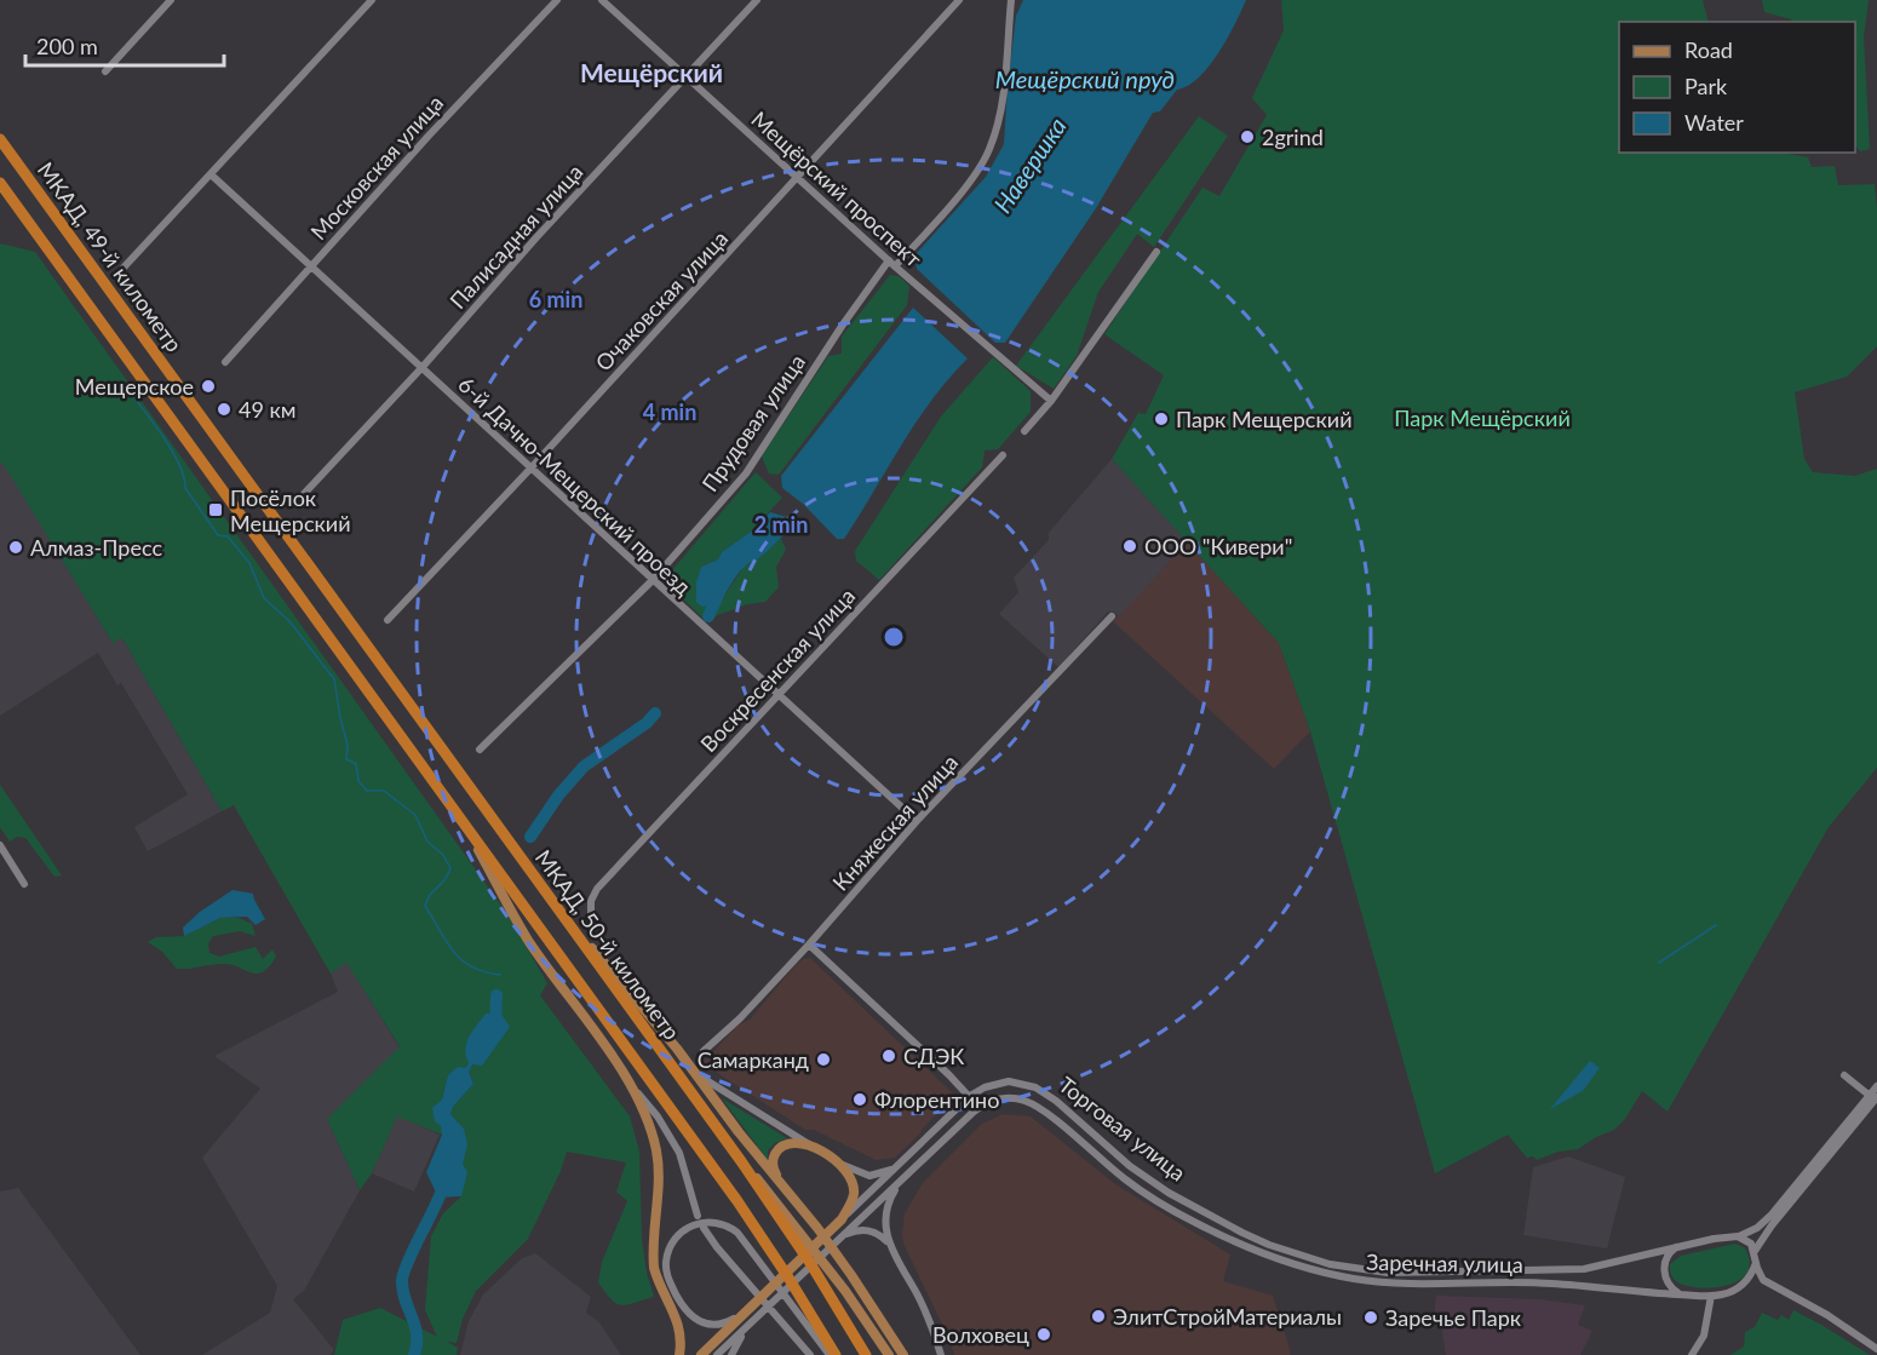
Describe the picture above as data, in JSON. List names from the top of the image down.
{
  "streets": {
    "highway": ["МКАД, 49-й километр", "МКАД, 50-й километр"],
    "main road": ["Торговая улица"],
    "street": [
      "Московская улица",
      "Мещёрский проспект",
      "Палисадная улица",
      "Очаковская улица",
      "Прудовая улица",
      "6-й Дачно-Мещерский проезд",
      "Воскресенская улица",
      "Княжеская улица",
      "Заречная улица"
    ]
  },
  "crossings": [
    ["Московская улица", "6-й Дачно-Мещерский проезд"],
    ["Мещёрский проспект", "Палисадная улица"],
    ["Мещёрский проспект", "Очаковская улица"],
    ["Мещёрский проспект", "Прудовая улица"],
    ["Палисадная улица", "6-й Дачно-Мещерский проезд"],
    ["МКАД, 49-й километр", "МКАД, 50-й километр"],
    ["Очаковская улица", "6-й Дачно-Мещерский проезд"],
    ["Прудовая улица", "6-й Дачно-Мещерский проезд"],
    ["6-й Дачно-Мещерский проезд", "Воскресенская улица"],
    ["6-й Дачно-Мещерский проезд", "Княжеская улица"],
    ["Торговая улица", "Заречная улица"]
  ],
  "districts": ["Мещёрский"],
  "water": ["Мещёрский пруд", "Навершка"],
  "parks": ["Парк Мещёрский"],
  "places": {
    "other": [
      "2grind",
      "Мещерское",
      "49 км",
      "Парк Мещерский",
      "ООО \"Кивери\"",
      "Алмаз-Пресс",
      "СДЭК",
      "Самарканд",
      "Флорентино",
      "ЭлитСтройМатериалы",
      "Заречье Парк",
      "Волховец"
    ],
    "transit": ["Посёлок Мещерский"]
  },
  "legend": ["Road", "Park", "Water"],
  "scale_bar": "200 m",
  "rings": ["6 min", "4 min", "2 min"]
}
